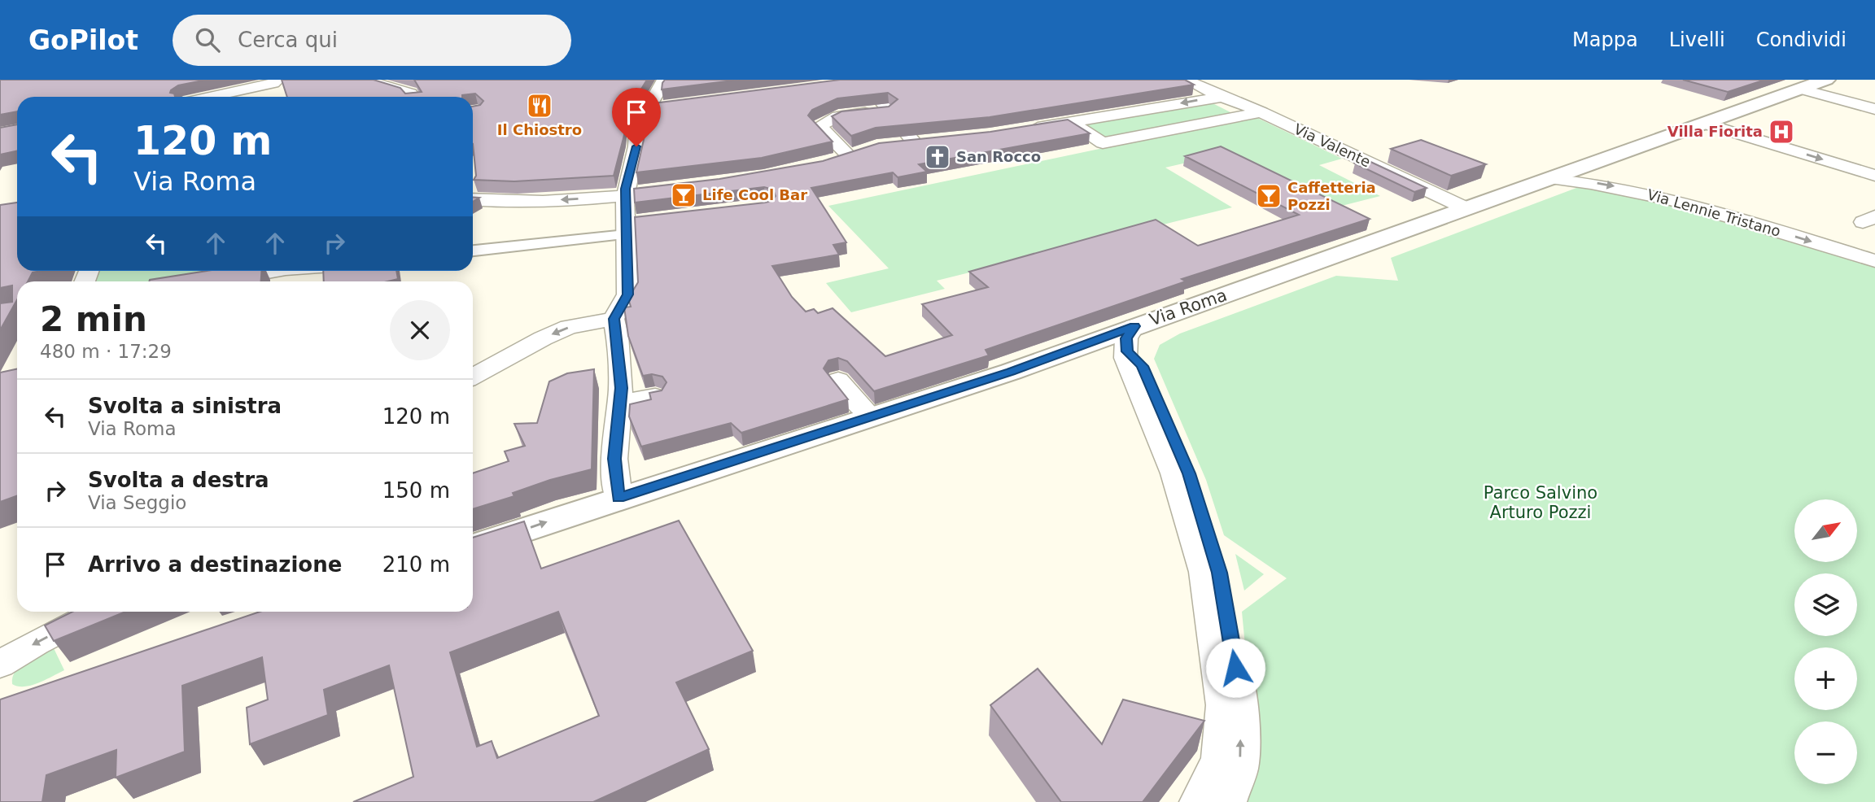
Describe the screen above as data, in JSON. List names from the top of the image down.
{
  "streets": {
    "street": ["Via Valente", "Via Lennie Tristano", "Via Roma"]
  },
  "crossings": [
    ["Via Valente", "Via Roma"],
    ["Via Lennie Tristano", "Via Roma"]
  ],
  "parks": ["Parco Salvino Arturo Pozzi"],
  "places": {
    "restaurant": ["Il Chiostro"],
    "hospital": ["Villa Fiorita"],
    "church": ["San Rocco"],
    "bar": ["Life Cool Bar", "Caffetteria Pozzi"]
  },
  "north": "top right",
  "page": {
    "header": "GoPilot",
    "search": "Cerca qui",
    "nav": ["Mappa", "Livelli", "Condividi"],
    "turn": ["120 m", "Via Roma"],
    "heading": ["2 min", "480 m · 17:29"],
    "list": [
      {
        "name": "Svolta a sinistra",
        "note": "Via Roma",
        "value": "120 m"
      },
      {
        "name": "Svolta a destra",
        "note": "Via Seggio",
        "value": "150 m"
      },
      {
        "name": "Arrivo a destinazione",
        "value": "210 m"
      }
    ],
    "map_buttons": ["+", "−"]
  }
}
